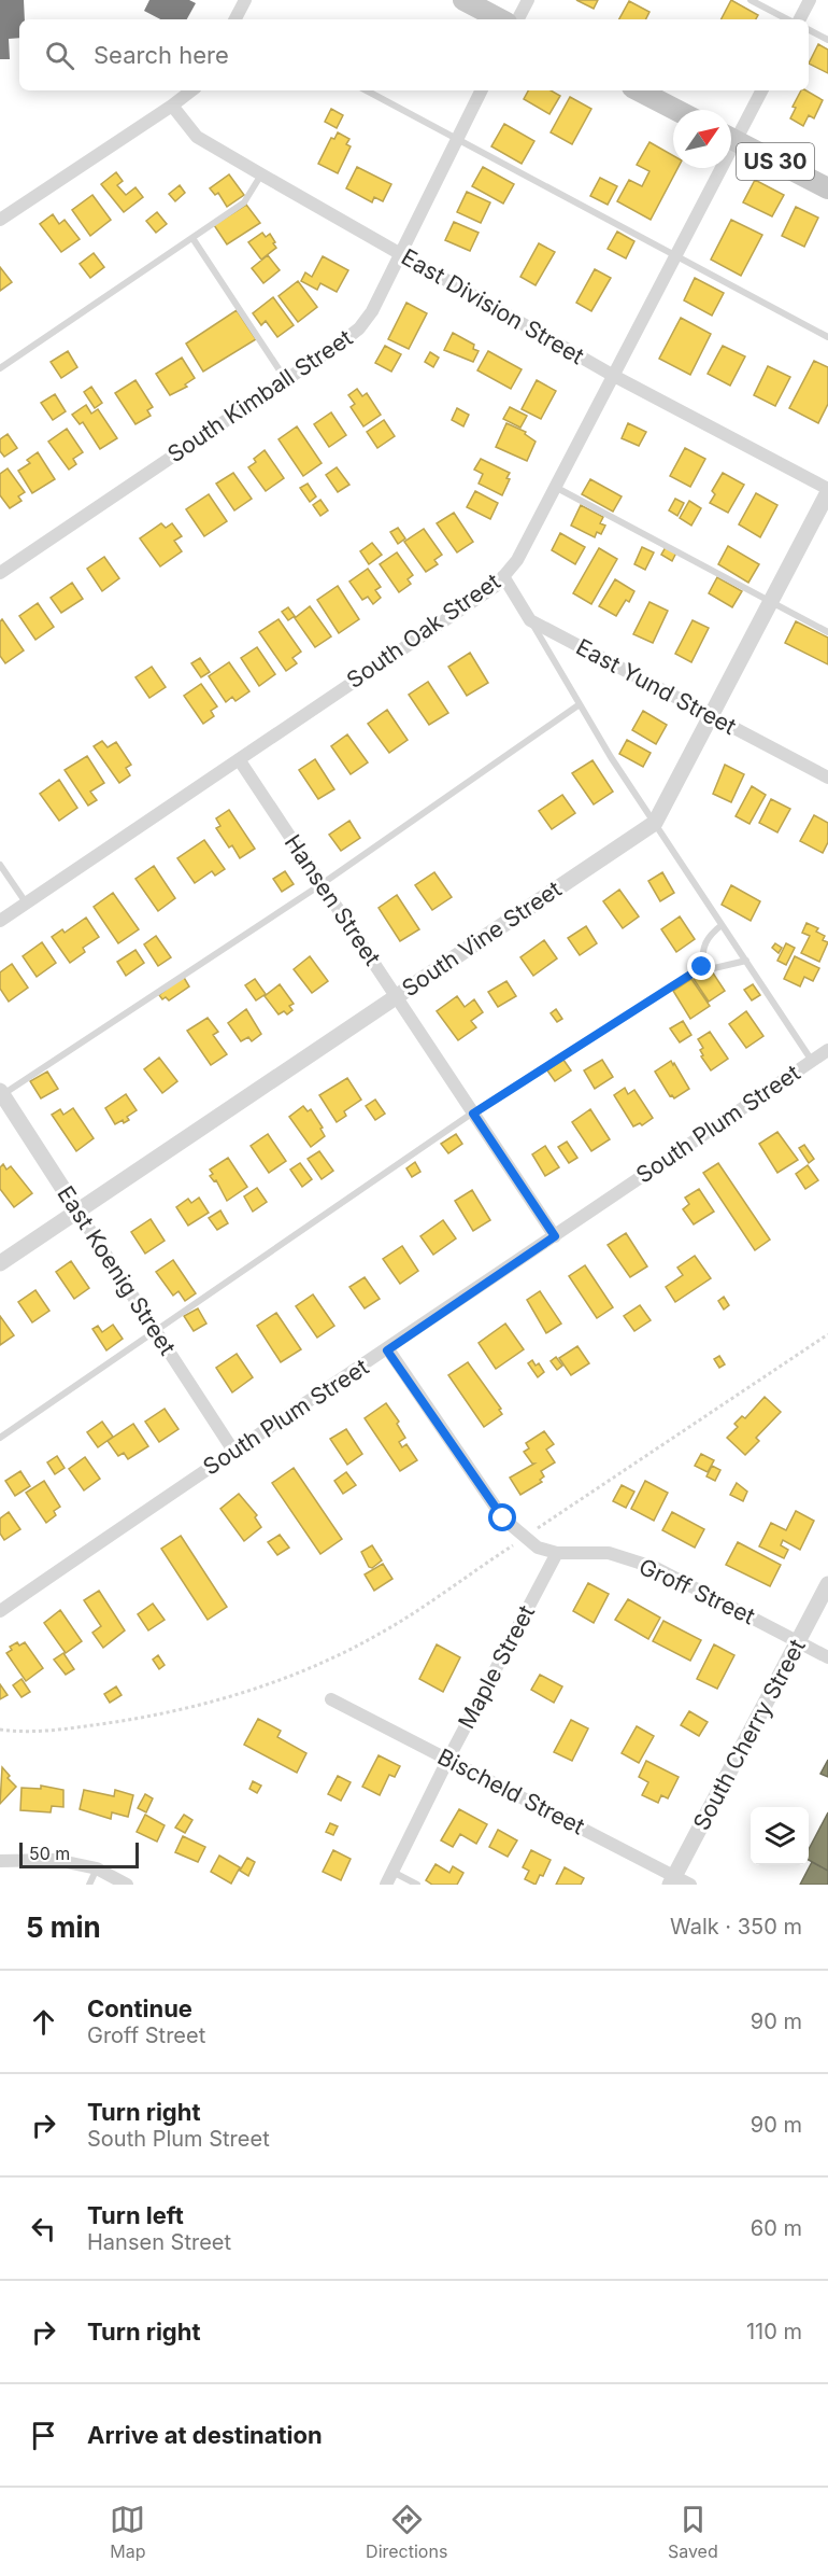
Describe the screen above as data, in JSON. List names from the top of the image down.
{
  "streets": {
    "highway": ["US 30"],
    "street": [
      "East Division Street",
      "South Kimball Street",
      "South Oak Street",
      "East Yund Street",
      "Hansen Street",
      "South Vine Street",
      "South Plum Street",
      "East Koenig Street",
      "Groff Street",
      "Maple Street",
      "South Cherry Street",
      "Bischeld Street"
    ]
  },
  "crossings": [
    ["East Division Street", "South Kimball Street"],
    ["East Division Street", "South Oak Street"],
    ["East Division Street", "South Vine Street"],
    ["South Oak Street", "Hansen Street"],
    ["East Yund Street", "South Vine Street"],
    ["Hansen Street", "South Vine Street"],
    ["Hansen Street", "South Plum Street"],
    ["South Vine Street", "East Koenig Street"],
    ["South Plum Street", "East Koenig Street"],
    ["South Plum Street", "Groff Street"],
    ["Groff Street", "Maple Street"],
    ["Groff Street", "South Cherry Street"],
    ["Maple Street", "Bischeld Street"],
    ["South Cherry Street", "Bischeld Street"]
  ],
  "scale_bar": "50 m",
  "north": "top right",
  "page": {
    "search": "Search here",
    "scale": "50 m",
    "heading": ["5 min", "Walk · 350 m"],
    "list": [
      ["Continue", "Groff Street", "90 m"],
      ["Turn right", "South Plum Street", "90 m"],
      ["Turn left", "Hansen Street", "60 m"],
      ["Turn right", "110 m"],
      "Arrive at destination"
    ],
    "nav": ["Map", "Directions", "Saved"]
  }
}
